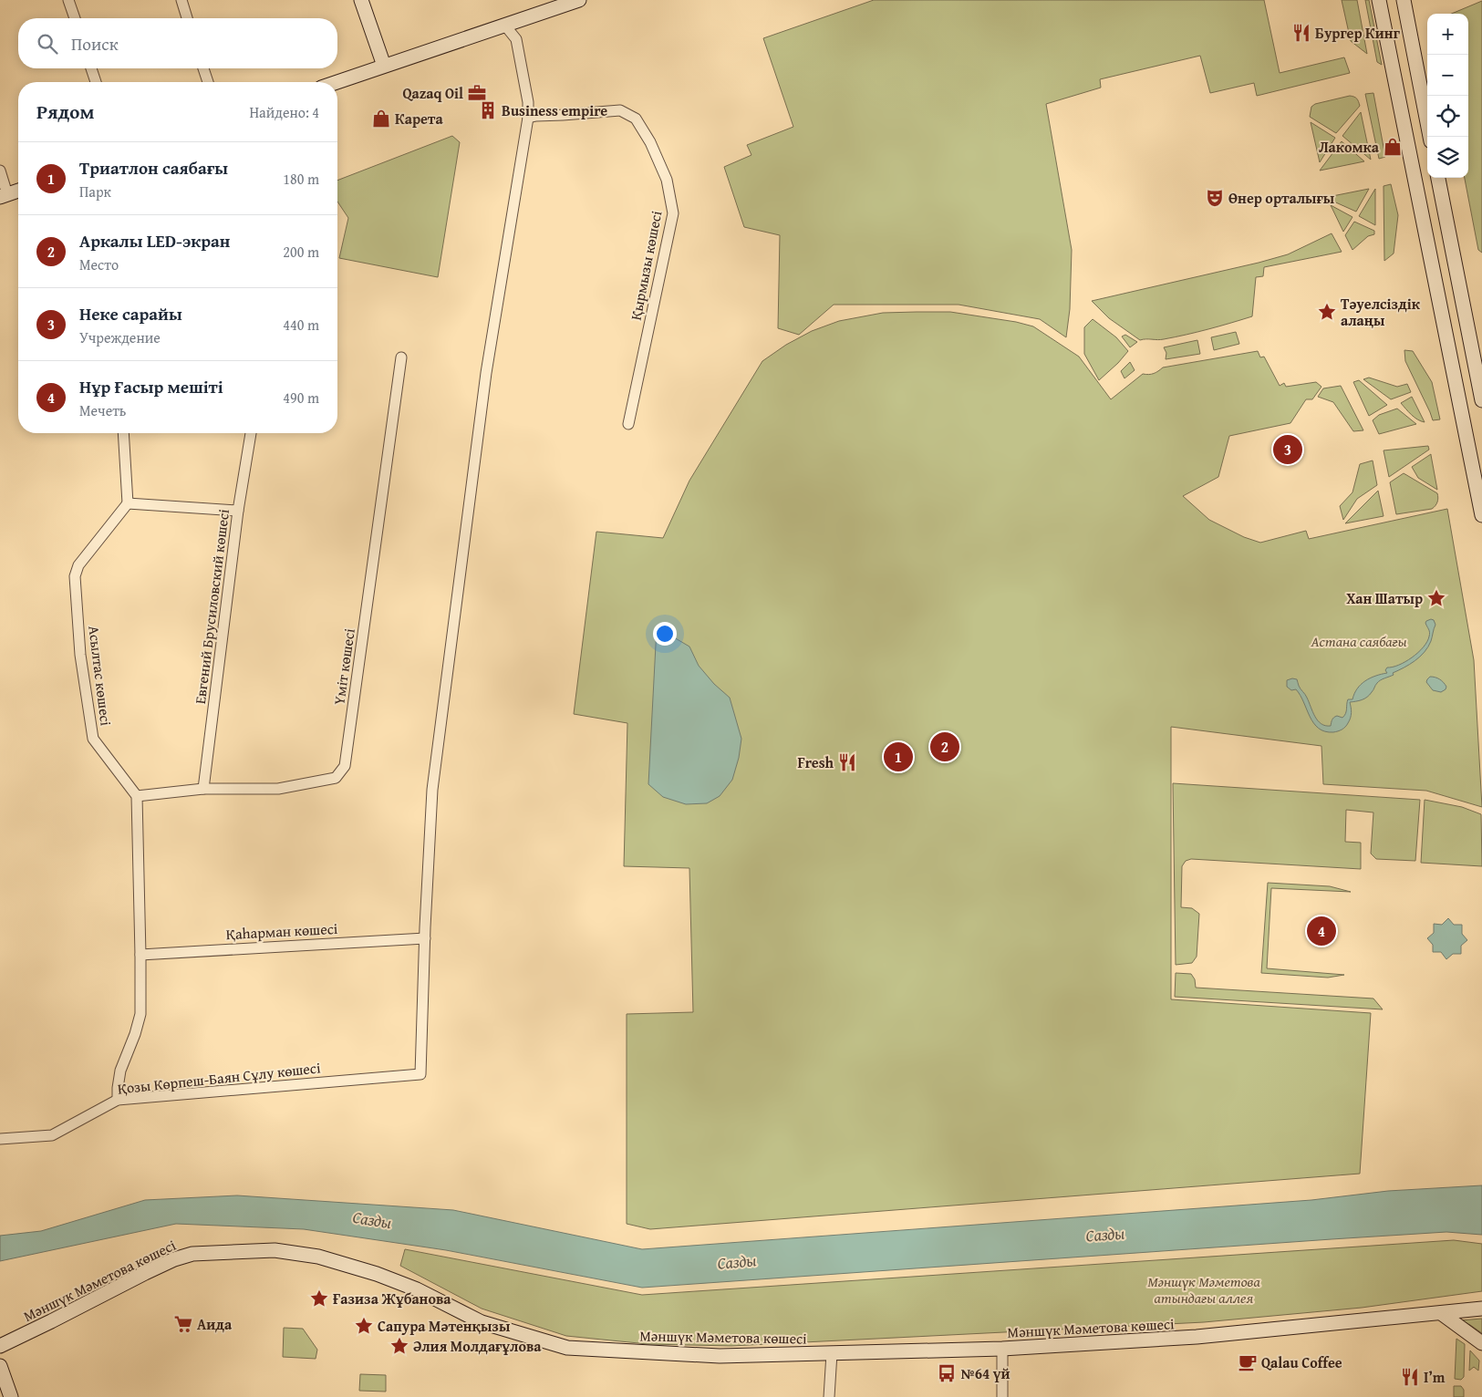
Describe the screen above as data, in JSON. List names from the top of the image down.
{
  "streets": {
    "street": [
      "Қырмызы көшесі",
      "Евгений Брусиловский көшесі",
      "Үміт көшесі",
      "Асылтас көшесі",
      "Қаһарман көшесі",
      "Қозы Көрпеш-Баян Сұлу көшесі",
      "Мәншүк Мәметова көшесі"
    ]
  },
  "crossings": [
    ["Евгений Брусиловский көшесі", "Үміт көшесі"],
    ["Үміт көшесі", "Асылтас көшесі"],
    ["Қаһарман көшесі", "Қозы Көрпеш-Баян Сұлу көшесі"]
  ],
  "water": ["Сазды"],
  "parks": ["Астана саябағы", "Мәншүк Мәметова атындағы аллея"],
  "places": {
    "restaurant": ["Бургер Кинг", "Fresh", "I’m"],
    "office": ["Qazaq Oil"],
    "building": ["Business empire"],
    "shop": ["Карета", "Лакомка"],
    "theatre": ["Өнер орталығы"],
    "place": [
      "Тәуелсіздік алаңы",
      "Хан Шатыр",
      "Ғазиза Жұбанова",
      "Сапура Мәтенқызы",
      "Әлия Молдағұлова"
    ],
    "supermarket": ["Аида"],
    "cafe": ["Qalau Coffee"],
    "bus stop": ["№64 үй"]
  },
  "page": {
    "map_buttons": ["+", "−"],
    "search": "Поиск",
    "heading": ["Рядом", "Найдено: 4"],
    "list": [
      {
        "mark": "1",
        "name": "Триатлон саябағы",
        "note": "Парк",
        "value": "180 m"
      },
      {
        "mark": "2",
        "name": "Аркалы LED-экран",
        "note": "Место",
        "value": "200 m"
      },
      {
        "mark": "3",
        "name": "Неке сарайы",
        "note": "Учреждение",
        "value": "440 m"
      },
      {
        "mark": "4",
        "name": "Нұр Ғасыр мешіті",
        "note": "Мечеть",
        "value": "490 m"
      }
    ],
    "pins": [
      "3",
      "2",
      "1",
      "4"
    ]
  }
}
